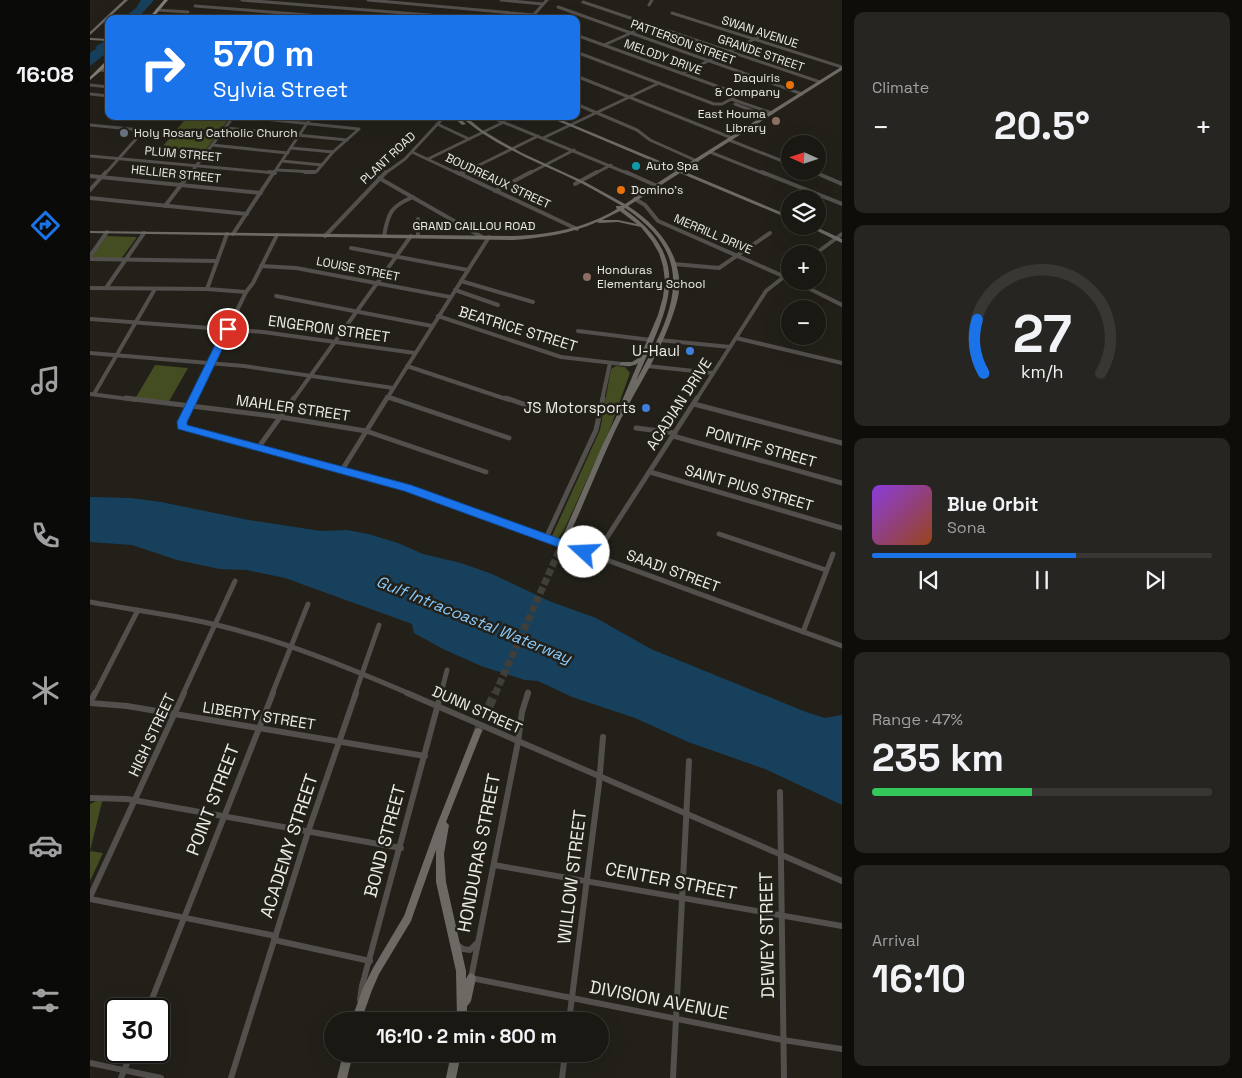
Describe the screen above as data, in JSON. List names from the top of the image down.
{
  "streets": {
    "main road": ["GRAND CAILLOU ROAD", "HONDURAS STREET"],
    "street": [
      "SWAN AVENUE",
      "PATTERSON STREET",
      "GRANDE STREET",
      "MELODY DRIVE",
      "PLUM STREET",
      "PLANT ROAD",
      "HELLIER STREET",
      "BOUDREAUX STREET",
      "MERRILL DRIVE",
      "LOUISE STREET",
      "ENGERON STREET",
      "BEATRICE STREET",
      "ACADIAN DRIVE",
      "MAHLER STREET",
      "PONTIFF STREET",
      "SAINT PIUS STREET",
      "SAADI STREET",
      "DUNN STREET",
      "LIBERTY STREET",
      "HIGH STREET",
      "POINT STREET",
      "BOND STREET",
      "ACADEMY STREET",
      "WILLOW STREET",
      "CENTER STREET",
      "DEWEY STREET",
      "DIVISION AVENUE"
    ]
  },
  "crossings": [
    ["SWAN AVENUE", "GRAND CAILLOU ROAD"],
    ["PATTERSON STREET", "GRAND CAILLOU ROAD"],
    ["GRANDE STREET", "GRAND CAILLOU ROAD"],
    ["PLANT ROAD", "BOUDREAUX STREET"],
    ["PLANT ROAD", "GRAND CAILLOU ROAD"],
    ["BOUDREAUX STREET", "GRAND CAILLOU ROAD"],
    ["GRAND CAILLOU ROAD", "MERRILL DRIVE"],
    ["ACADIAN DRIVE", "PONTIFF STREET"],
    ["ACADIAN DRIVE", "SAINT PIUS STREET"],
    ["ACADIAN DRIVE", "SAADI STREET"],
    ["MAHLER STREET", "SAADI STREET"],
    ["DUNN STREET", "HIGH STREET"],
    ["DUNN STREET", "POINT STREET"],
    ["DUNN STREET", "BOND STREET"],
    ["DUNN STREET", "ACADEMY STREET"],
    ["DUNN STREET", "HONDURAS STREET"],
    ["DUNN STREET", "WILLOW STREET"],
    ["DUNN STREET", "DEWEY STREET"],
    ["LIBERTY STREET", "HIGH STREET"],
    ["LIBERTY STREET", "POINT STREET"],
    ["LIBERTY STREET", "BOND STREET"],
    ["LIBERTY STREET", "ACADEMY STREET"],
    ["HONDURAS STREET", "CENTER STREET"],
    ["HONDURAS STREET", "DIVISION AVENUE"],
    ["WILLOW STREET", "CENTER STREET"],
    ["WILLOW STREET", "DIVISION AVENUE"],
    ["CENTER STREET", "DEWEY STREET"],
    ["DEWEY STREET", "DIVISION AVENUE"]
  ],
  "water": ["Gulf Intracoastal Waterway"],
  "places": [
    "Daquiris & Company",
    "East Houma Library",
    "Holy Rosary Catholic Church",
    "Auto Spa",
    "Domino's",
    "Honduras Elementary School",
    "U-Haul",
    "JS Motorsports"
  ],
  "north": "left",
  "page": {
    "tabs": "16:08",
    "tile": [
      "Climate",
      ["Range · 47%", "235 km"],
      ["Arrival", "16:10"]
    ],
    "turn": ["570 m", "Sylvia Street"],
    "heat": ["−", "20.5°", "+"],
    "map_buttons": ["+", "−"],
    "song": ["Blue Orbit", "Sona"],
    "limit": "30",
    "trip": "16:10 · 2 min · 800 m",
    "gauge": ["27", "km/h"]
  }
}
